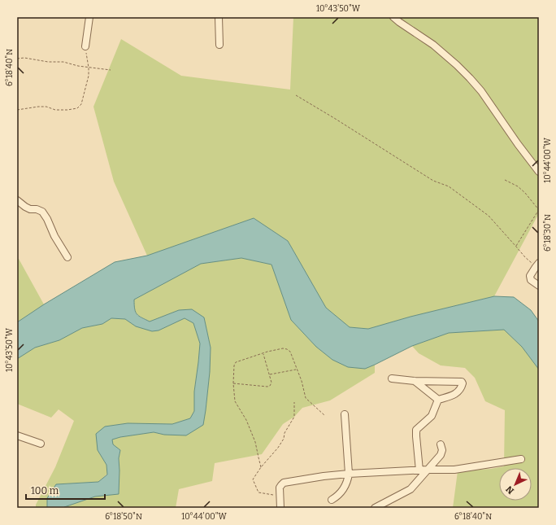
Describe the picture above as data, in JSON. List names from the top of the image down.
{
  "scale_bar": "100 m",
  "north": "bottom left",
  "coordinates": [
    "10°43'50\"W",
    "6°18'40\"N",
    "10°44'00\"W",
    "6°18'30\"N",
    "6°18'50\"N"
  ]
}
